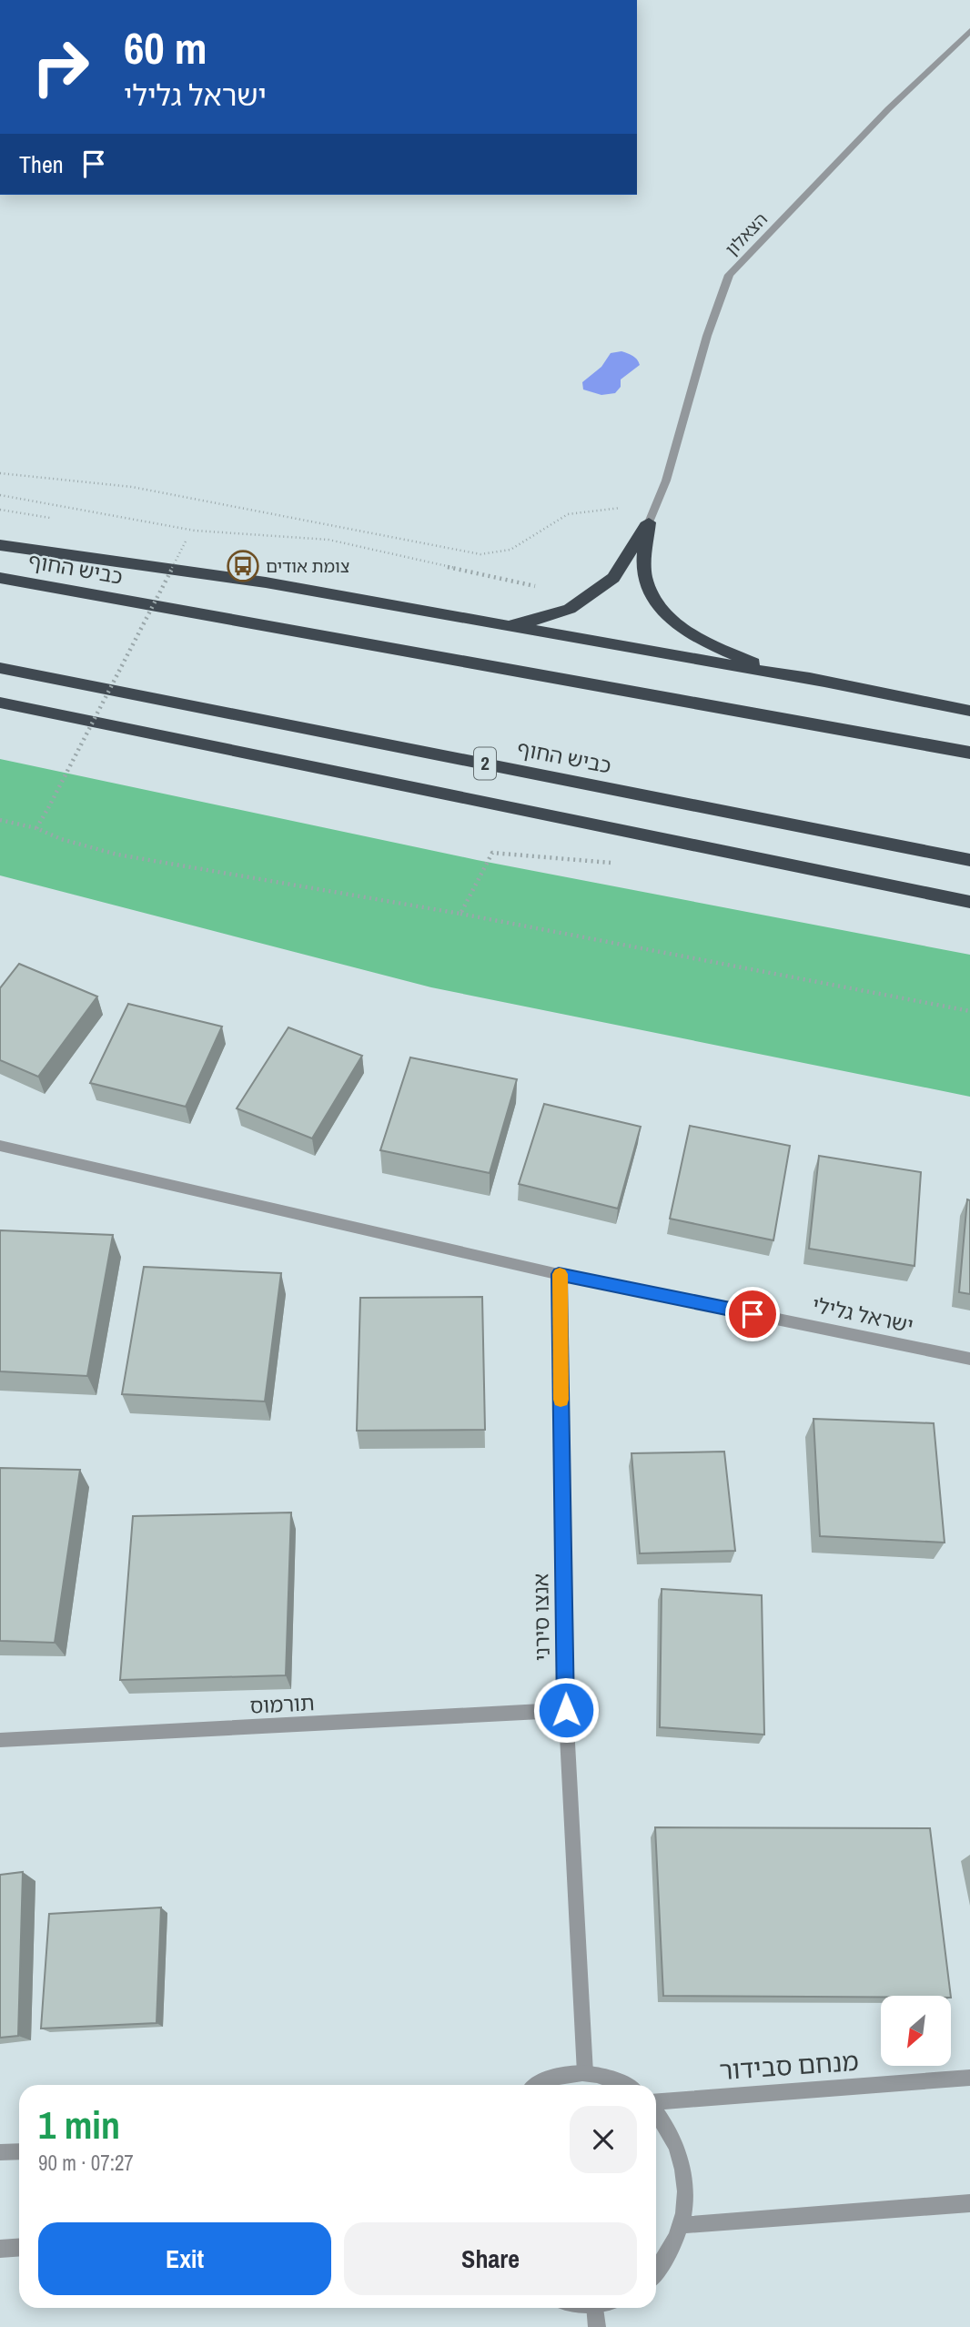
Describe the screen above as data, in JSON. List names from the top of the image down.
{
  "streets": {
    "highway": ["כביש החוף", "2"],
    "street": [
      "הצאלון",
      "ישראל גלילי",
      "אנצו סירני",
      "תורמוס",
      "מנחם סבידור"
    ]
  },
  "crossings": [
    ["ישראל גלילי", "אנצו סירני"],
    ["אנצו סירני", "תורמוס"]
  ],
  "places": {
    "bus stop": ["צומת אודים"]
  },
  "north": "bottom left",
  "page": {
    "turn": ["60 m", "ישראל גלילי"],
    "then": "Then",
    "heading": ["1 min", "90 m · 07:27"],
    "buttons": ["Exit", "Share"]
  }
}
